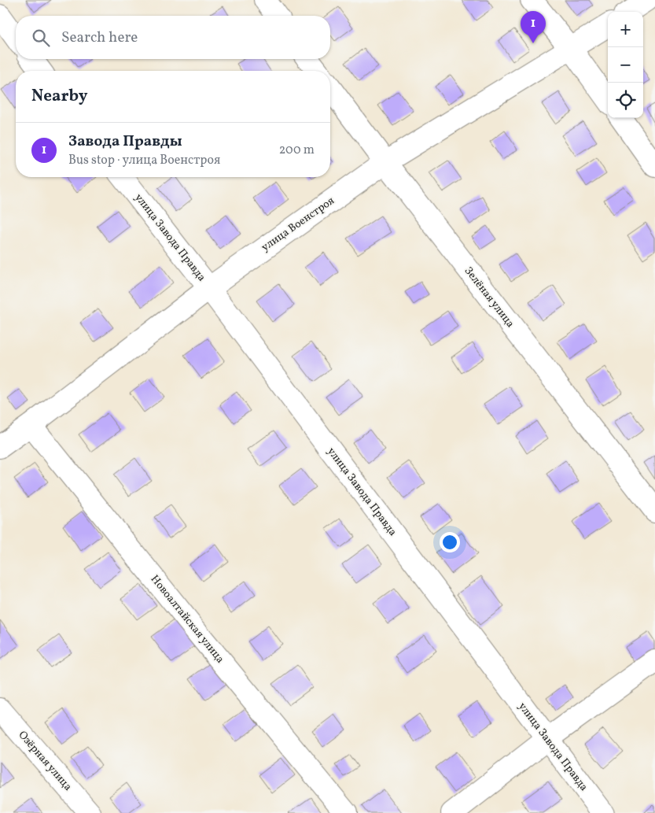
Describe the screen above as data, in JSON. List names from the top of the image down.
{
  "streets": {
    "street": [
      "улица Военстроя",
      "улица Завода Правда",
      "Зелёная улица",
      "Новоалтайская улица",
      "Озёрная улица"
    ]
  },
  "crossings": [
    ["улица Военстроя", "улица Завода Правда"],
    ["улица Военстроя", "Зелёная улица"],
    ["улица Военстроя", "Новоалтайская улица"]
  ],
  "page": {
    "pins": "1",
    "map_buttons": ["+", "−"],
    "search": "Search here",
    "heading": "Nearby",
    "list": [
      {
        "mark": "1",
        "name": "Завода Правды",
        "note": "Bus stop · улица Военстроя",
        "value": "200 m"
      }
    ]
  }
}
